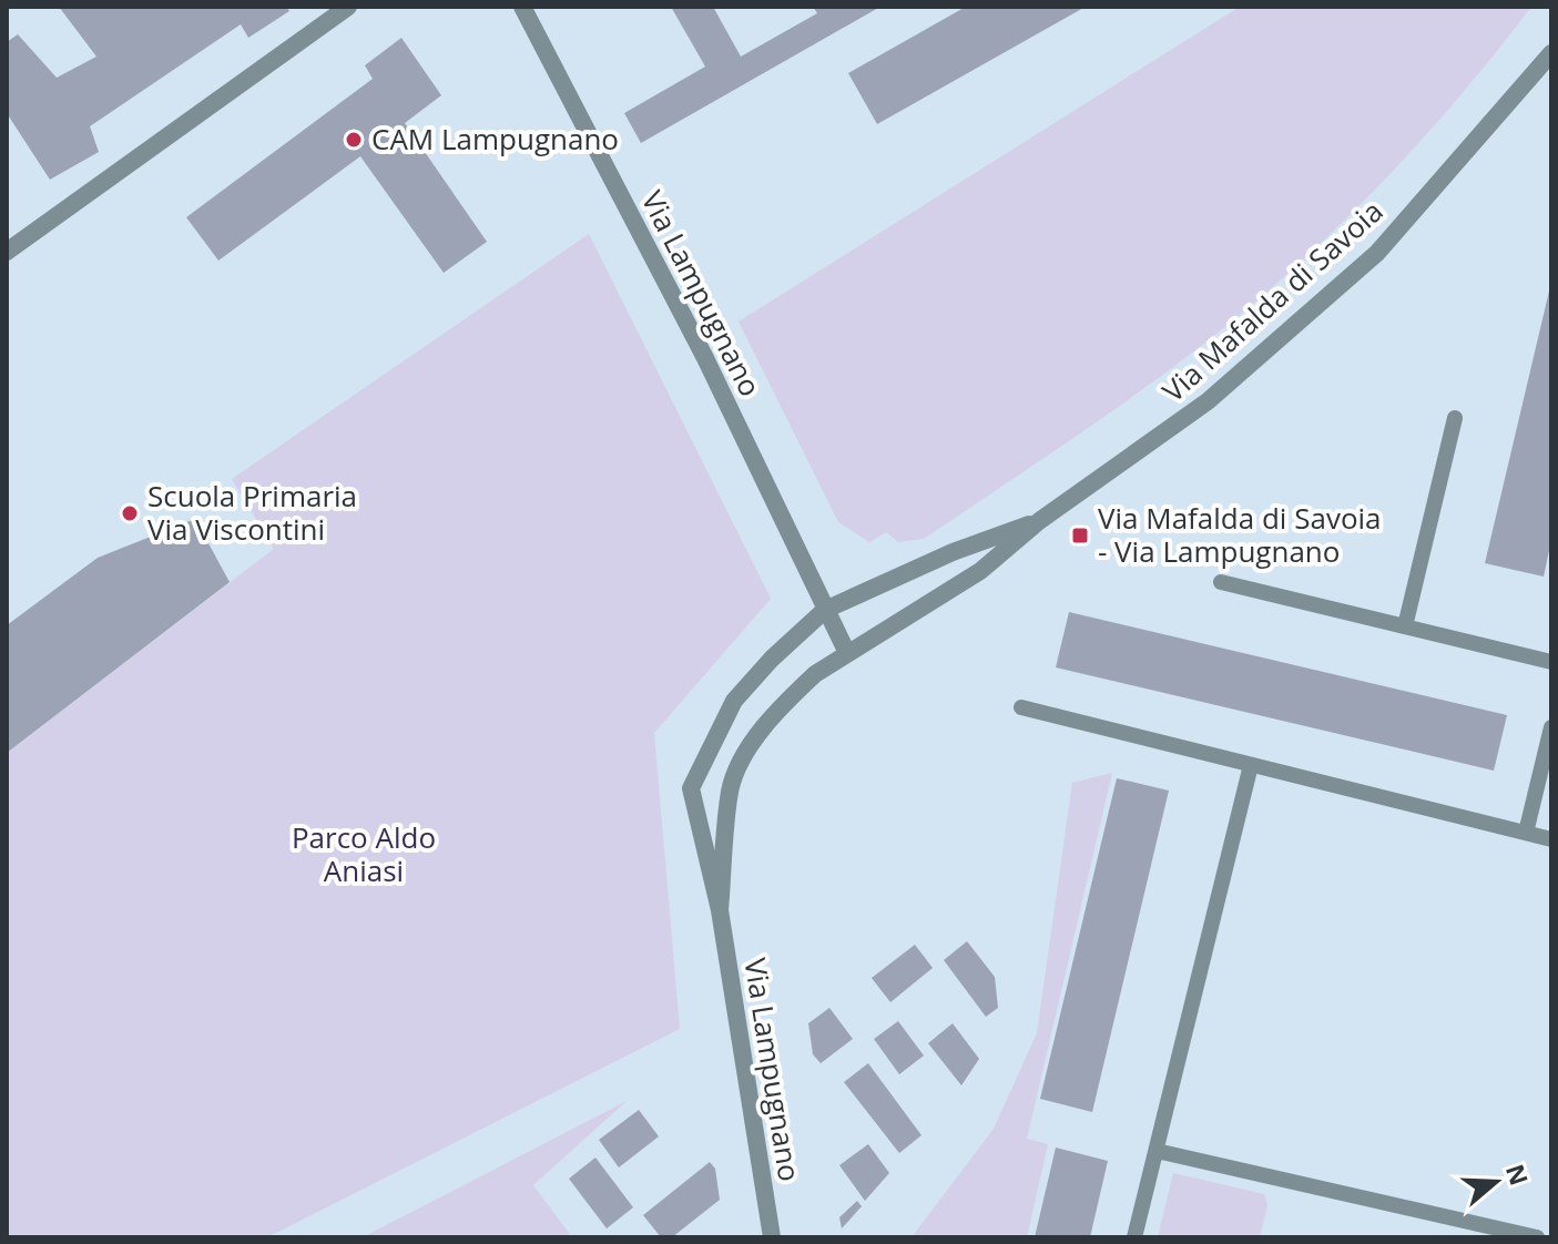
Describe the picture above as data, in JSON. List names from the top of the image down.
{
  "streets": {
    "street": ["Via Lampugnano", "Via Mafalda di Savoia"]
  },
  "crossings": [
    ["Via Lampugnano", "Via Mafalda di Savoia"]
  ],
  "parks": ["Parco Aldo Aniasi"],
  "places": {
    "other": ["CAM Lampugnano", "Scuola Primaria Via Viscontini"],
    "transit": ["Via Mafalda di Savoia - Via Lampugnano"]
  },
  "north": "right"
}
